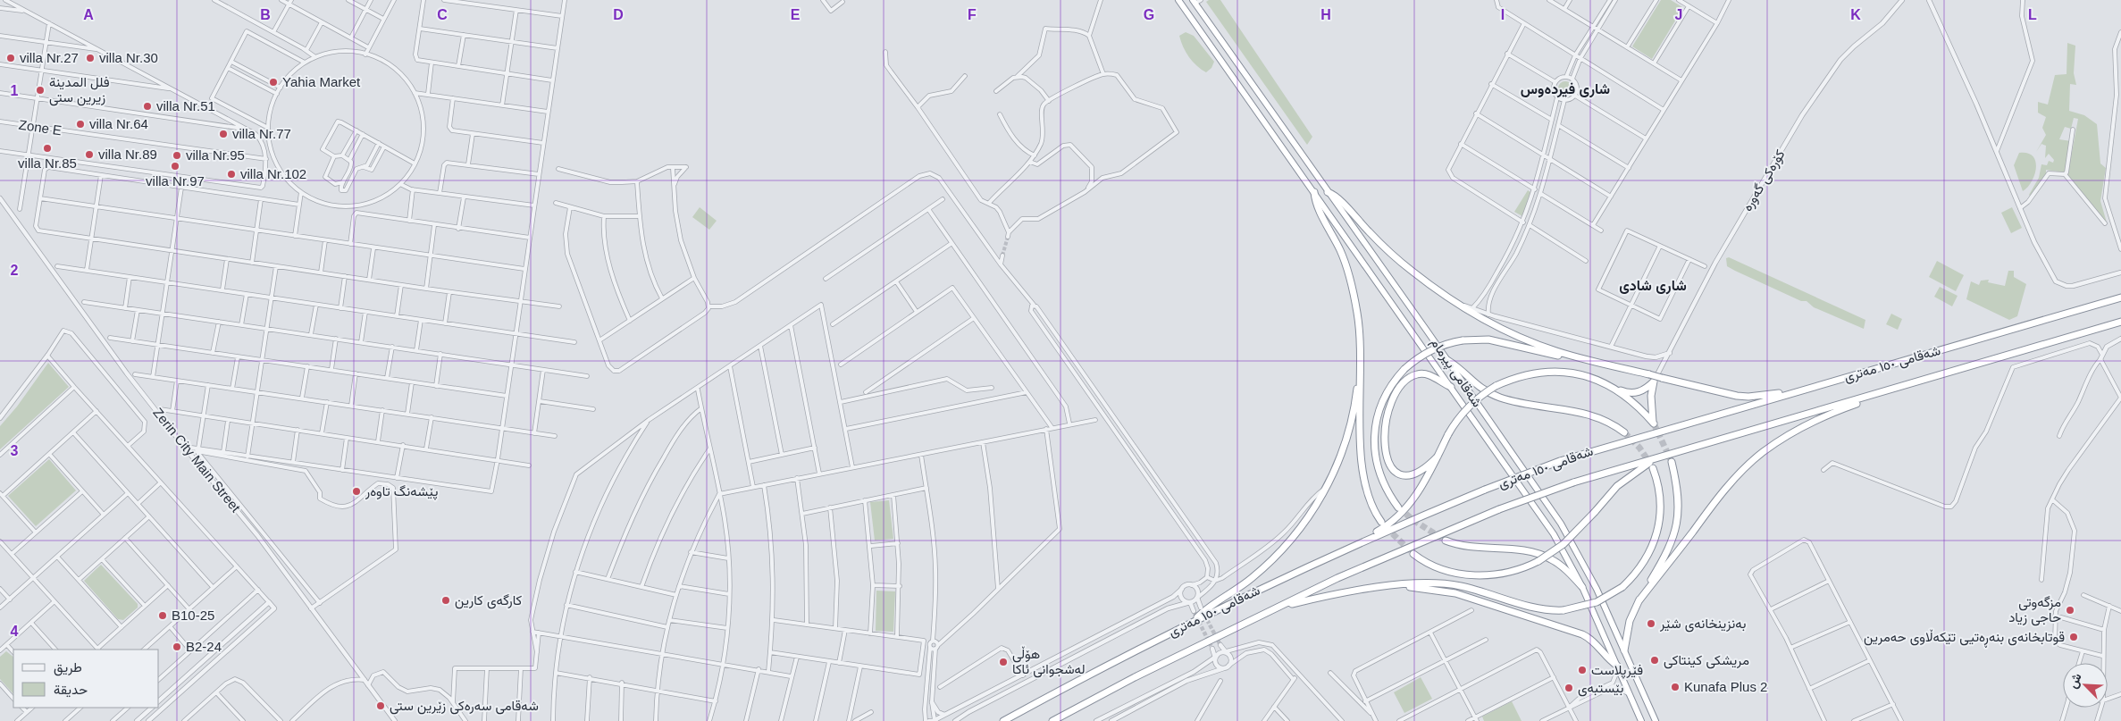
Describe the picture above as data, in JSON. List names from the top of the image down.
{
  "streets": {
    "highway": ["شەقامی ١٥٠ مەتری", "شەقامی پیرمام"],
    "street": ["Zone E", "کۆرەکی گەورە", "Zerin City Main Street"]
  },
  "districts": ["شاری فیردەوس", "شاری شادی"],
  "places": [
    "villa Nr.27",
    "villa Nr.30",
    "Yahia Market",
    "فلل المدينة زیرین ستی",
    "villa Nr.51",
    "villa Nr.64",
    "villa Nr.77",
    "villa Nr.85",
    "villa Nr.89",
    "villa Nr.95",
    "villa Nr.97",
    "villa Nr.102",
    "پێشەنگ تاوەر",
    "کارگەی کارین",
    "مزگەوتی حاجی زیاد",
    "B10-25",
    "بەنزینخانەی شێر",
    "قوتابخانەی بنەڕەتیی تێکەڵاوی حەمرین",
    "B2-24",
    "مریشکی کینتاکی",
    "هۆڵی لەشجوانی ئاکا",
    "فێرپلاست",
    "Kunafa Plus 2",
    "بێستبەی",
    "شەقامی سەرەکی زێرین ستی"
  ],
  "legend": ["طريق", "حديقة"],
  "north": "top left",
  "grid": {
    "columns": [
      "A",
      "B",
      "C",
      "D",
      "E",
      "F",
      "G",
      "H",
      "I",
      "J",
      "K",
      "L"
    ],
    "rows": [
      "1",
      "2",
      "3",
      "4"
    ]
  }
}
